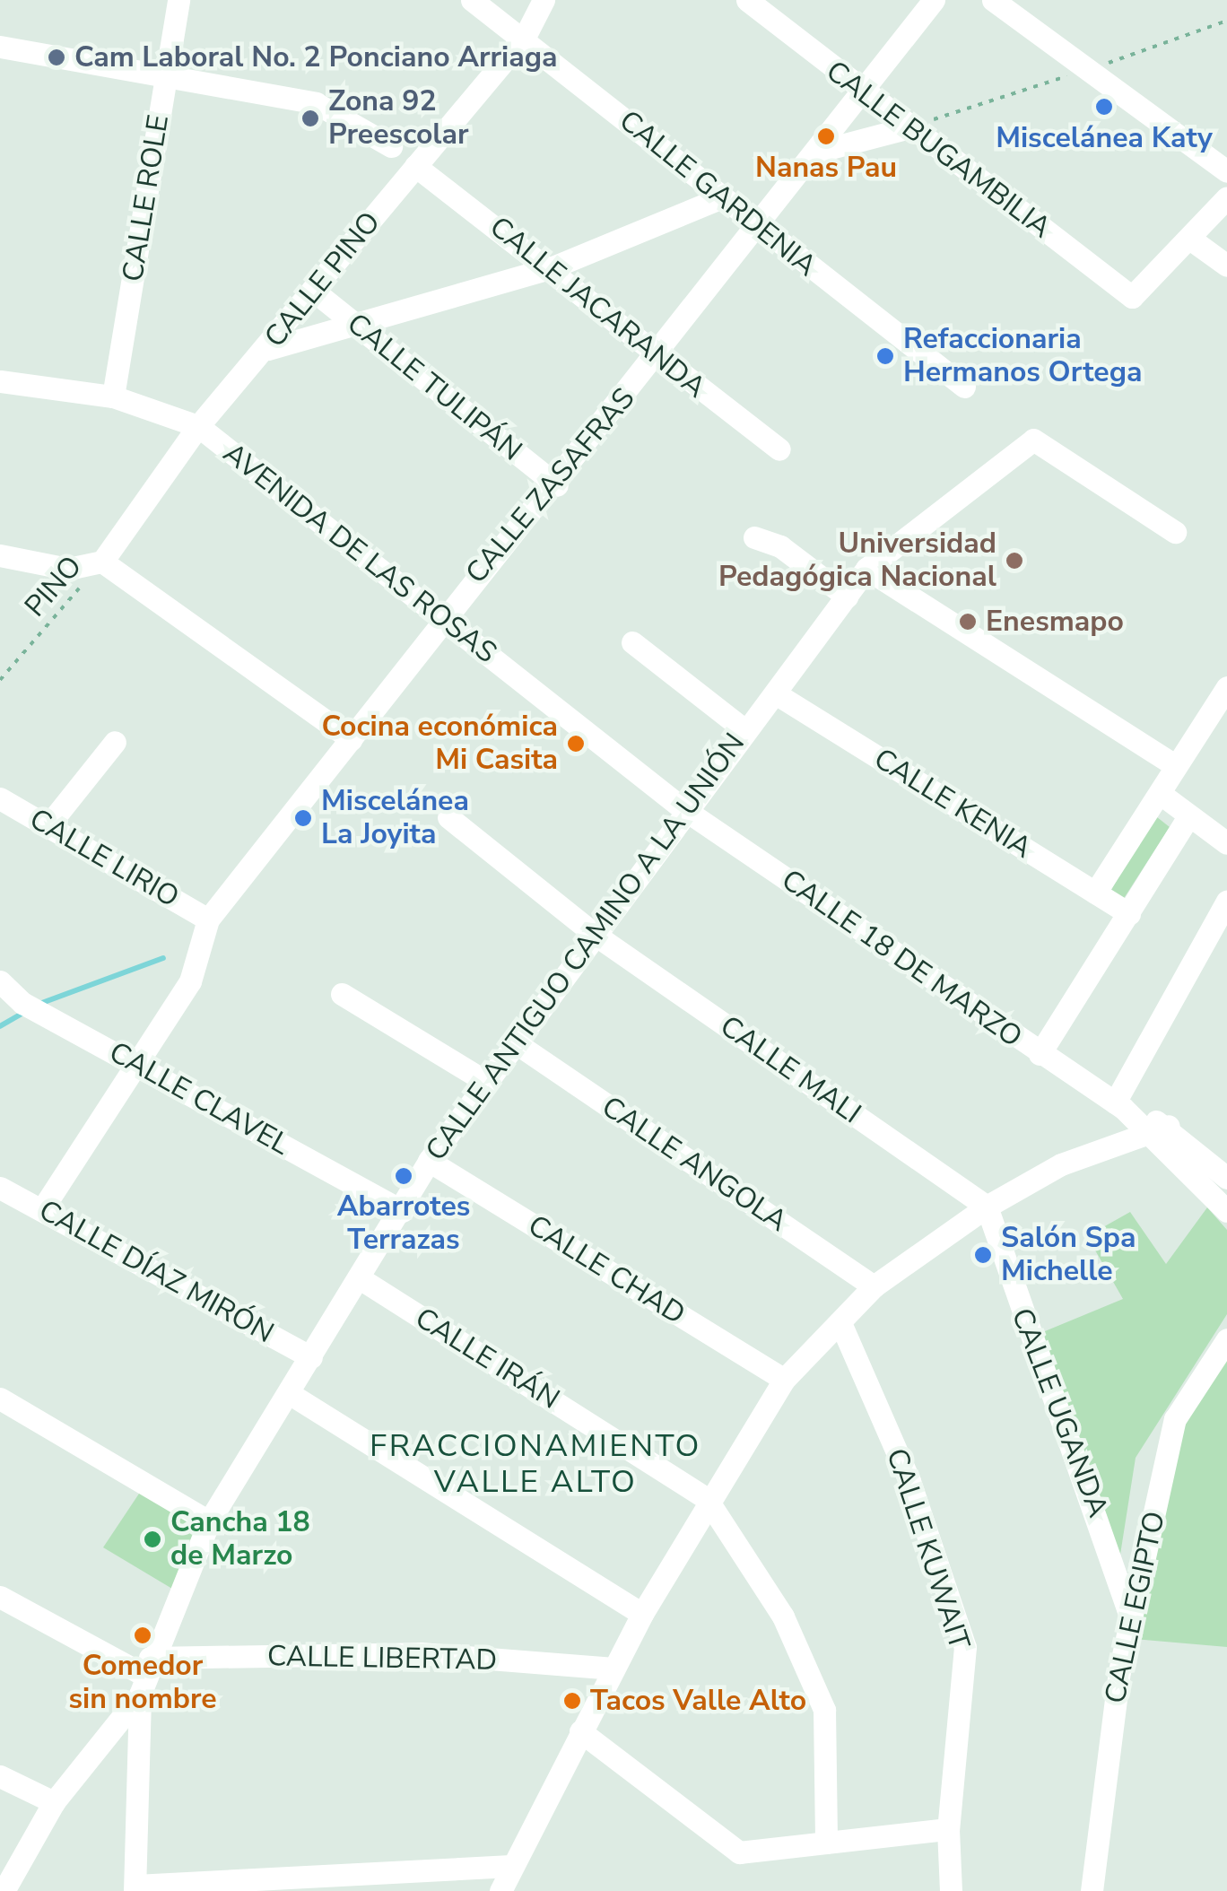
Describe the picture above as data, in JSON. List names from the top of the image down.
{
  "streets": {
    "street": [
      "CALLE BUGAMBILIA",
      "CALLE GARDENIA",
      "CALLE ROLE",
      "CALLE PINO",
      "CALLE JACARANDA",
      "CALLE TULIPÁN",
      "CALLE ZASAFRAS",
      "AVENIDA DE LAS ROSAS",
      "CALLE KENIA",
      "CALLE LIRIO",
      "CALLE ANTIGUO CAMINO A LA UNIÓN",
      "CALLE 18 DE MARZO",
      "CALLE MALI",
      "CALLE CLAVEL",
      "CALLE ANGOLA",
      "CALLE CHAD",
      "CALLE DÍAZ MIRÓN",
      "CALLE IRÁN",
      "CALLE UGANDA",
      "CALLE KUWAIT",
      "CALLE EGIPTO",
      "CALLE LIBERTAD"
    ],
    "path": ["PINO"]
  },
  "crossings": [
    ["CALLE BUGAMBILIA", "CALLE ZASAFRAS"],
    ["CALLE GARDENIA", "CALLE PINO"],
    ["CALLE GARDENIA", "CALLE ZASAFRAS"],
    ["CALLE ROLE", "AVENIDA DE LAS ROSAS"],
    ["CALLE PINO", "CALLE JACARANDA"],
    ["CALLE PINO", "CALLE TULIPÁN"],
    ["CALLE PINO", "AVENIDA DE LAS ROSAS"],
    ["CALLE PINO", "PINO"],
    ["CALLE JACARANDA", "CALLE ZASAFRAS"],
    ["CALLE TULIPÁN", "CALLE ZASAFRAS"],
    ["CALLE ZASAFRAS", "AVENIDA DE LAS ROSAS"],
    ["CALLE ZASAFRAS", "CALLE LIRIO"],
    ["CALLE ZASAFRAS", "CALLE CLAVEL"],
    ["CALLE ZASAFRAS", "CALLE DÍAZ MIRÓN"],
    ["AVENIDA DE LAS ROSAS", "CALLE ANTIGUO CAMINO A LA UNIÓN"],
    ["AVENIDA DE LAS ROSAS", "CALLE 18 DE MARZO"],
    ["CALLE KENIA", "CALLE ANTIGUO CAMINO A LA UNIÓN"],
    ["CALLE ANTIGUO CAMINO A LA UNIÓN", "CALLE 18 DE MARZO"],
    ["CALLE ANTIGUO CAMINO A LA UNIÓN", "CALLE MALI"],
    ["CALLE ANTIGUO CAMINO A LA UNIÓN", "CALLE CLAVEL"],
    ["CALLE ANTIGUO CAMINO A LA UNIÓN", "CALLE ANGOLA"],
    ["CALLE ANTIGUO CAMINO A LA UNIÓN", "CALLE CHAD"],
    ["CALLE ANTIGUO CAMINO A LA UNIÓN", "CALLE DÍAZ MIRÓN"],
    ["CALLE ANTIGUO CAMINO A LA UNIÓN", "CALLE IRÁN"],
    ["CALLE ANTIGUO CAMINO A LA UNIÓN", "CALLE LIBERTAD"],
    ["CALLE MALI", "CALLE UGANDA"],
    ["CALLE UGANDA", "CALLE EGIPTO"]
  ],
  "districts": ["FRACCIONAMIENTO VALLE ALTO"],
  "places": [
    "Cam Laboral No. 2 Ponciano Arriaga",
    "Miscelánea Katy",
    "Zona 92 Preescolar",
    "Nanas Pau",
    "Refaccionaria Hermanos Ortega",
    "Universidad Pedagógica Nacional",
    "Enesmapo",
    "Cocina económica Mi Casita",
    "Miscelánea La Joyita",
    "Abarrotes Terrazas",
    "Salón Spa Michelle",
    "Cancha 18 de Marzo",
    "Comedor sin nombre",
    "Tacos Valle Alto"
  ]
}
